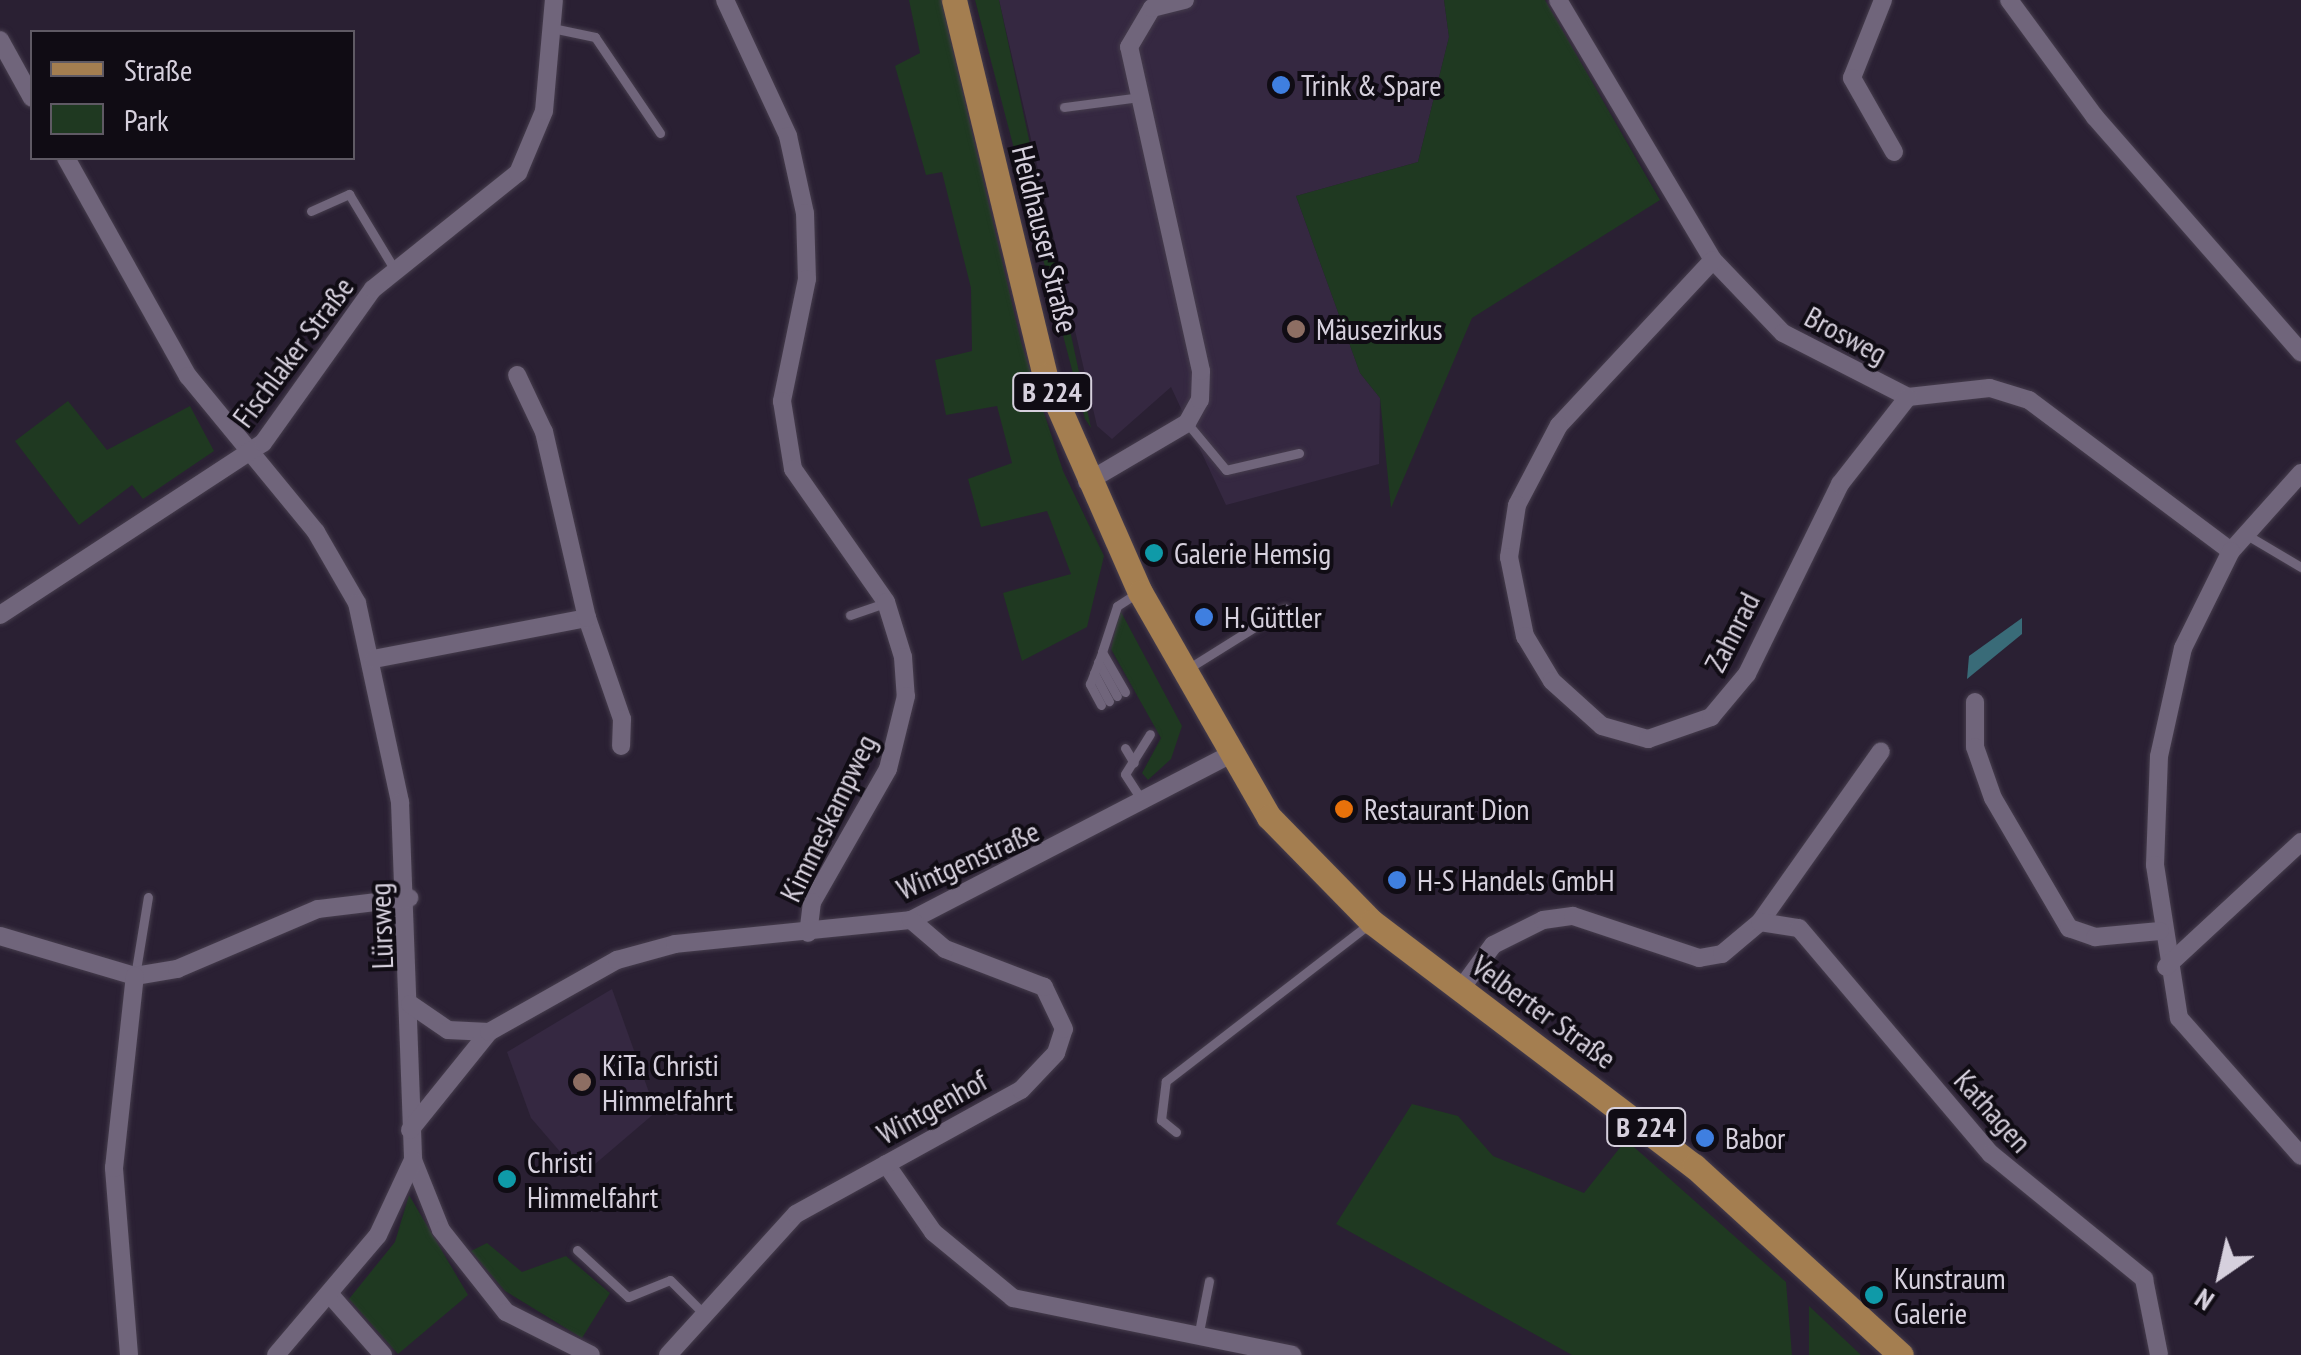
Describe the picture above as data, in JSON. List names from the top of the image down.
{
  "streets": {
    "main road": ["Heidhauser Straße", "B 224", "Velberter Straße"],
    "street": [
      "Brosweg",
      "Fischlaker Straße",
      "Zahnrad",
      "Kimmeskampweg",
      "Wintgenstraße",
      "Lürsweg",
      "Wintgenhof",
      "Kathagen"
    ]
  },
  "crossings": [
    ["Heidhauser Straße", "Wintgenstraße"],
    ["Heidhauser Straße", "Velberter Straße"],
    ["Brosweg", "Zahnrad"],
    ["Fischlaker Straße", "Lürsweg"],
    ["Kimmeskampweg", "Wintgenstraße"],
    ["Wintgenstraße", "Lürsweg"],
    ["Wintgenstraße", "Velberter Straße"],
    ["Wintgenstraße", "Wintgenhof"]
  ],
  "places": [
    "Trink & Spare",
    "Mäusezirkus",
    "Galerie Hemsig",
    "H. Güttler",
    "Restaurant Dion",
    "H-S Handels GmbH",
    "KiTa Christi Himmelfahrt",
    "Babor",
    "Christi Himmelfahrt",
    "Kunstraum Galerie"
  ],
  "legend": ["Straße", "Park"],
  "north": "bottom left"
}
